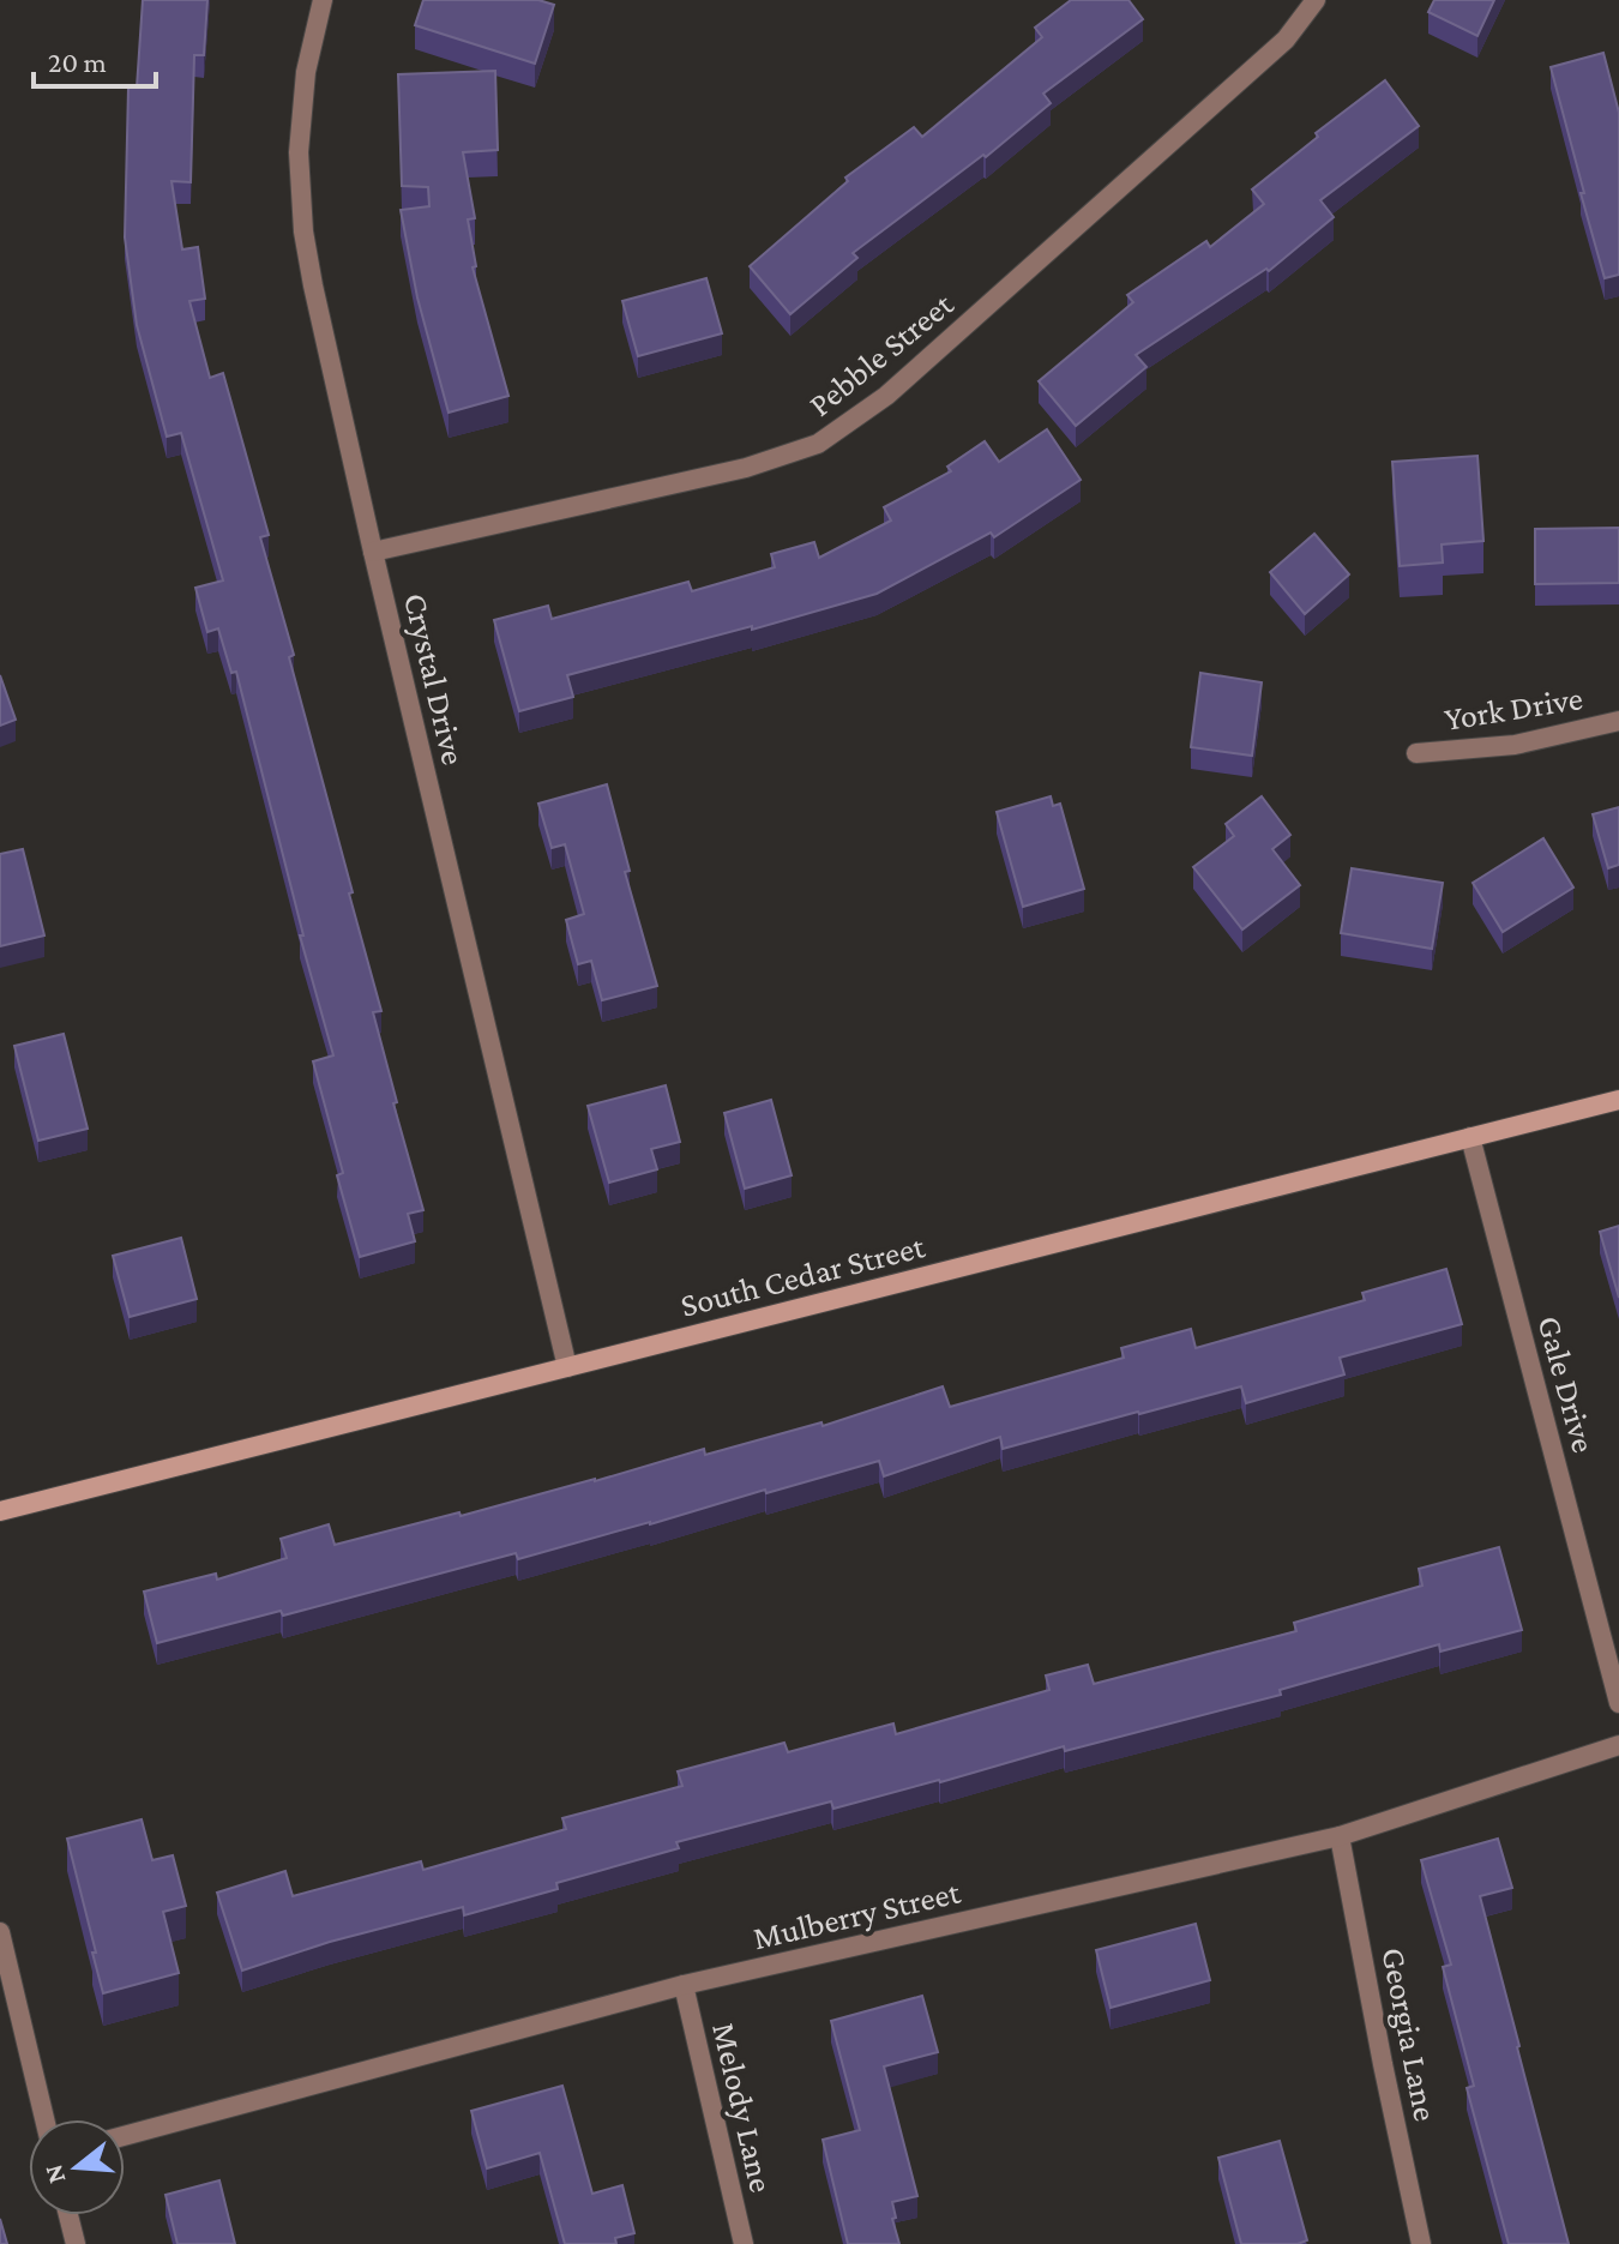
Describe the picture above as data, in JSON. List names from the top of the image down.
{
  "streets": {
    "main road": ["South Cedar Street"],
    "street": [
      "Pebble Street",
      "Crystal Drive",
      "York Drive",
      "Gale Drive",
      "Mulberry Street",
      "Georgia Lane",
      "Melody Lane"
    ]
  },
  "crossings": [
    ["Pebble Street", "Crystal Drive"],
    ["Crystal Drive", "South Cedar Street"],
    ["South Cedar Street", "Gale Drive"],
    ["Mulberry Street", "Georgia Lane"],
    ["Mulberry Street", "Melody Lane"]
  ],
  "scale_bar": "20 m",
  "north": "left"
}
